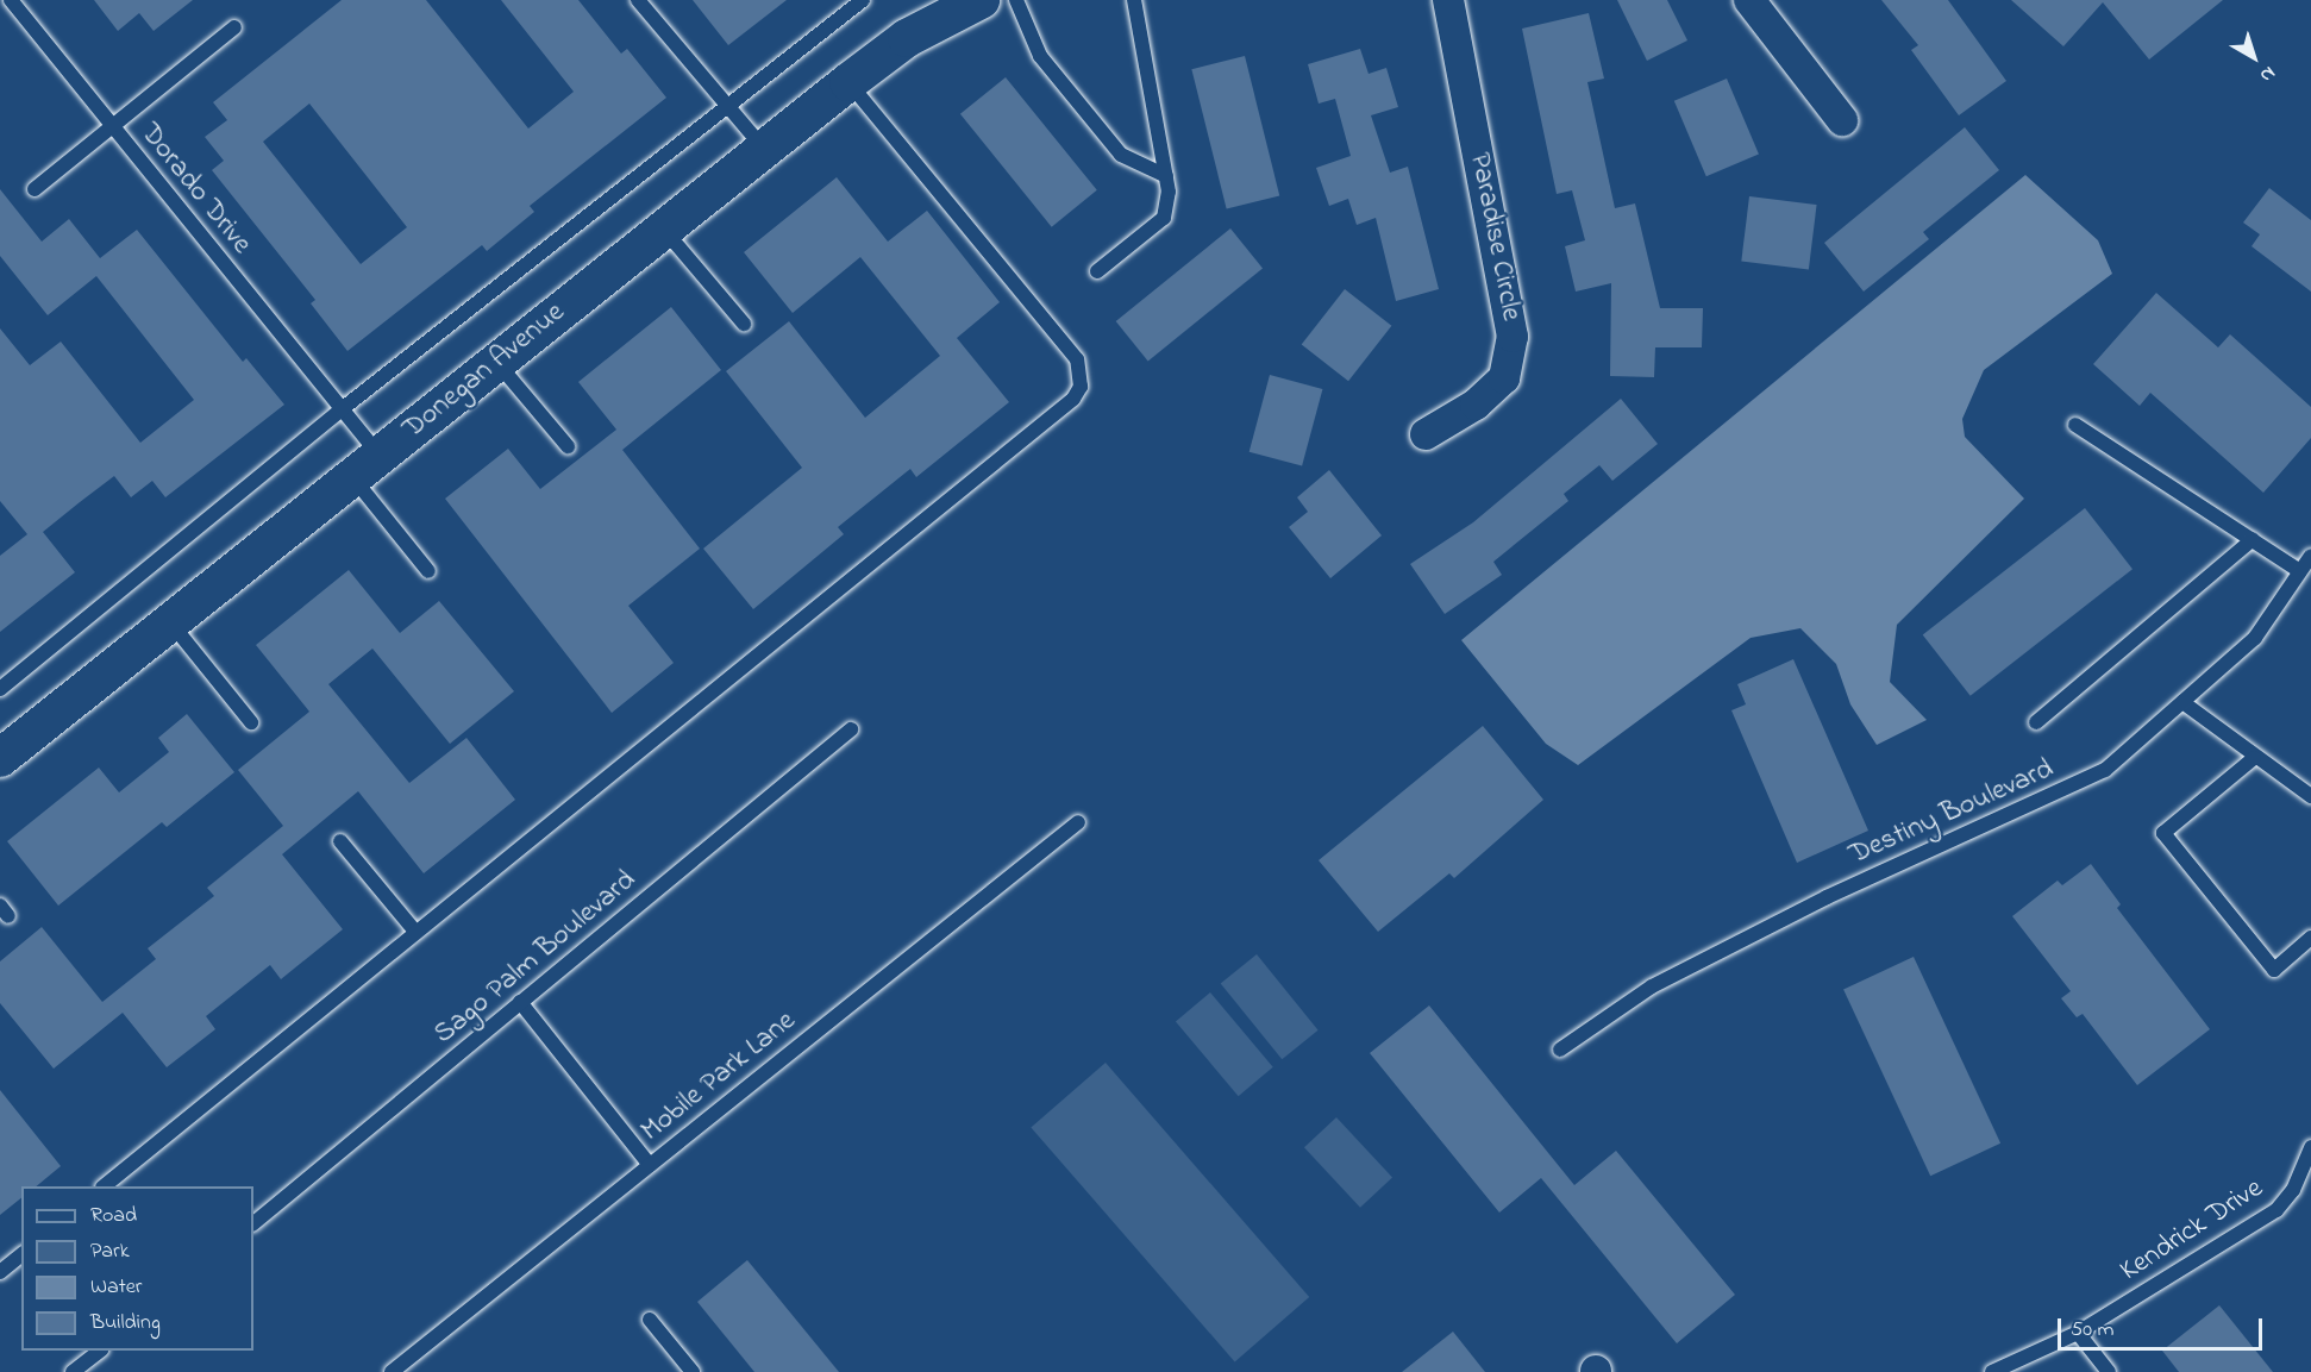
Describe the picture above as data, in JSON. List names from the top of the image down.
{
  "streets": {
    "street": ["Paradise Circle", "Donegan Avenue"],
    "lane": [
      "Dorado Drive",
      "Destiny Boulevard",
      "Sago Palm Boulevard",
      "Mobile Park Lane",
      "Kendrick Drive"
    ]
  },
  "crossings": [
    ["Dorado Drive", "Donegan Avenue"]
  ],
  "legend": [
    "Road",
    "Park",
    "Water",
    "Building"
  ],
  "scale_bar": "50 m",
  "north": "bottom right"
}
